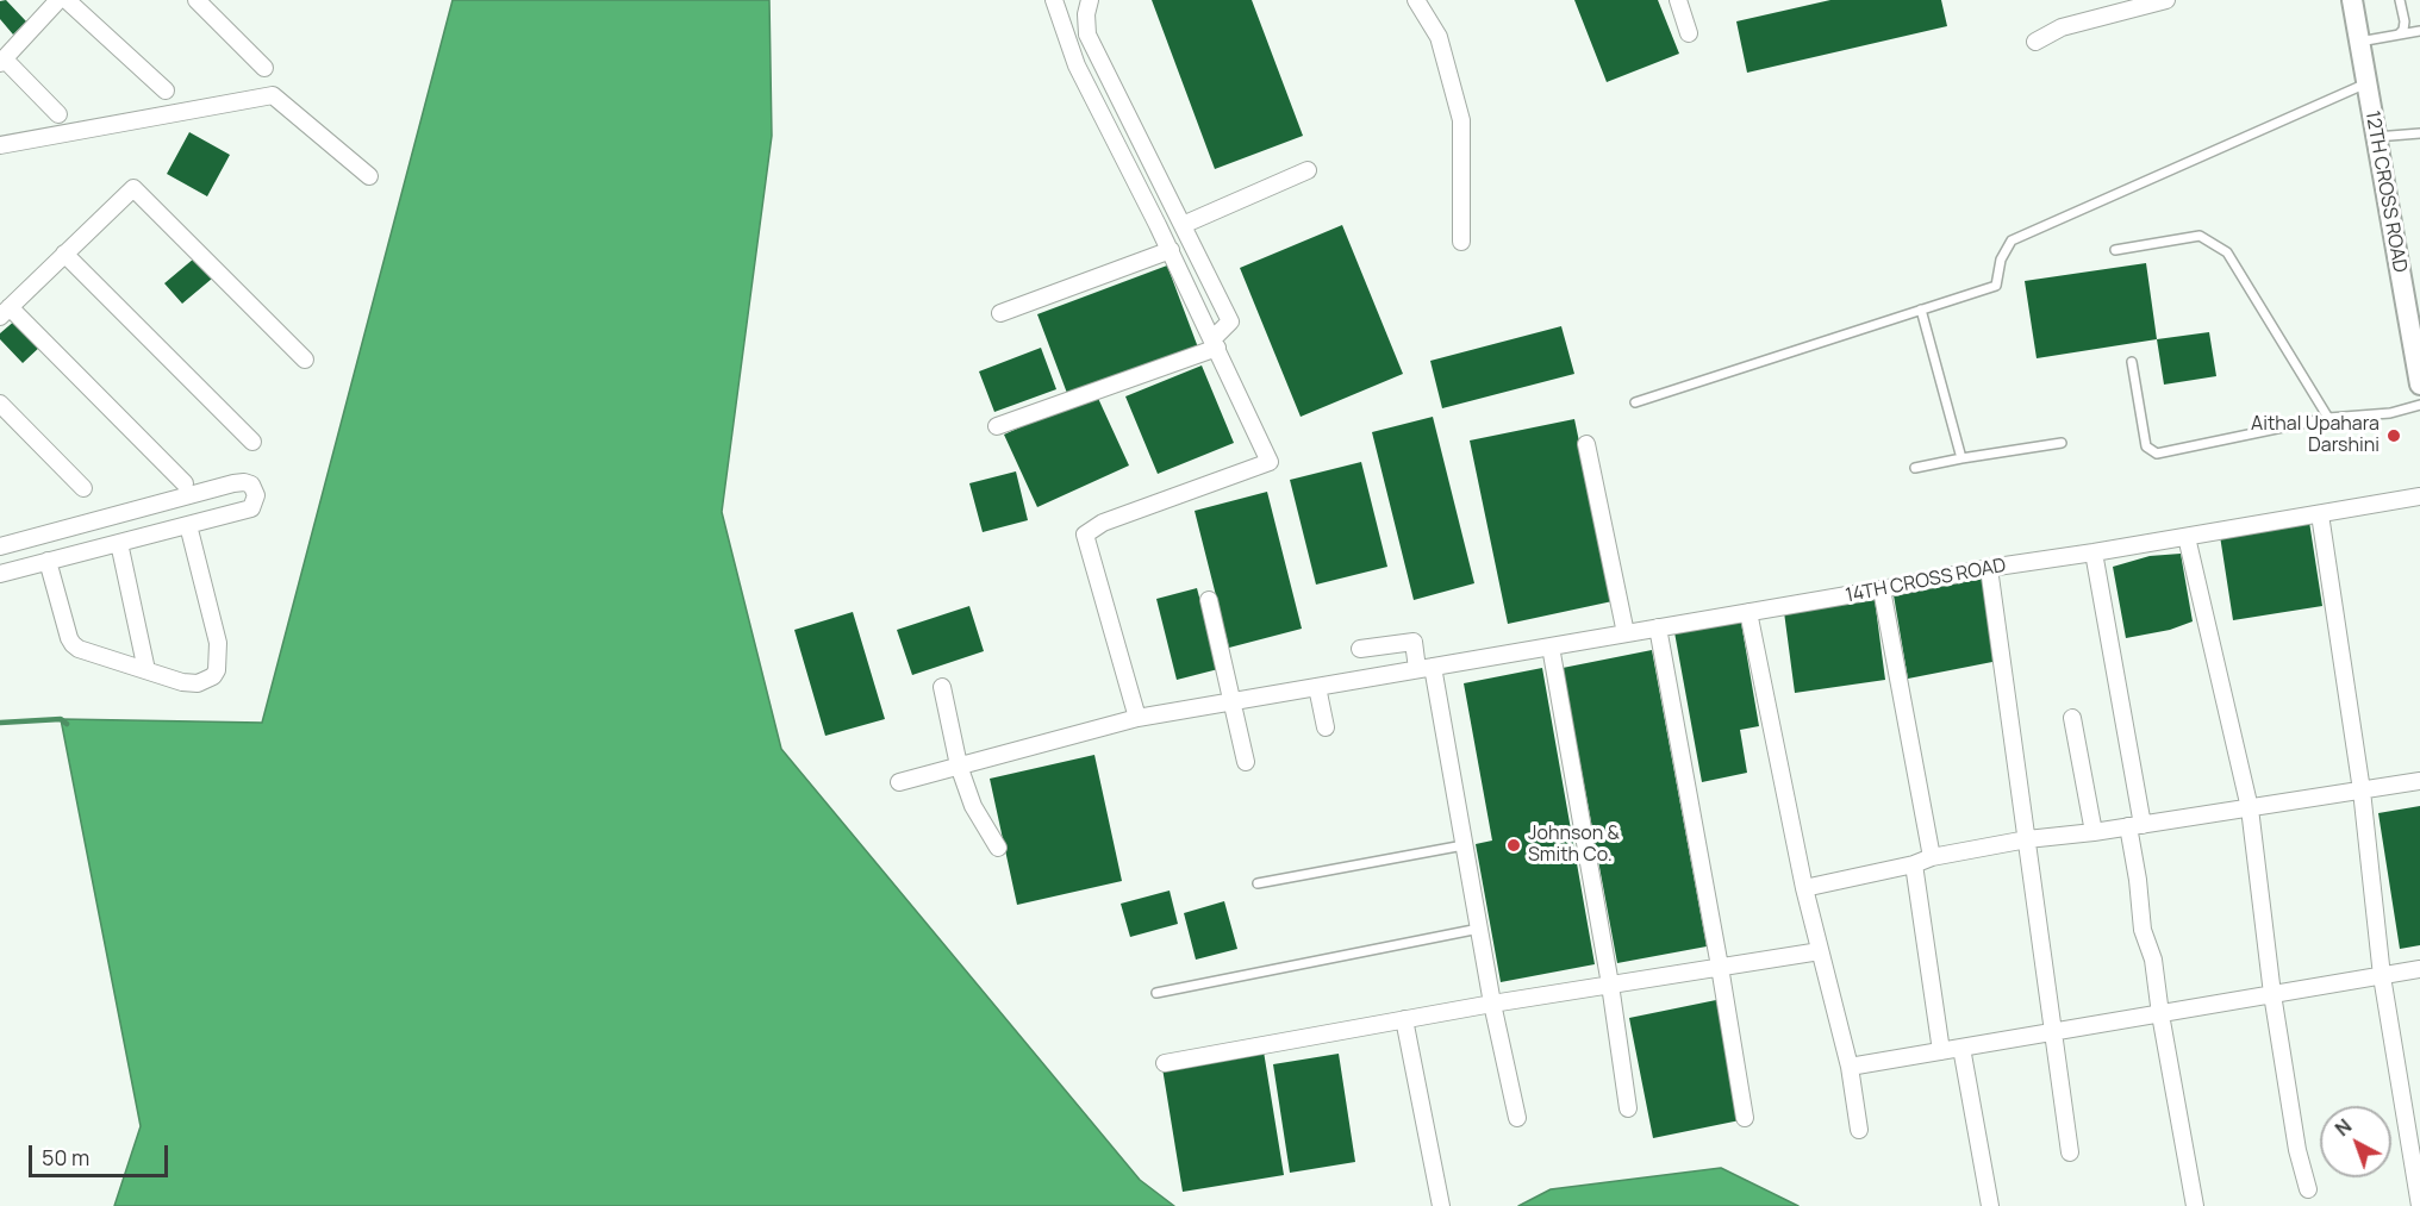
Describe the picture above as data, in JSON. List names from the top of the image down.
{
  "streets": {
    "street": ["12TH CROSS ROAD", "14TH CROSS ROAD"]
  },
  "places": ["Aithal Upahara Darshini", "Johnson & Smith Co."],
  "scale_bar": "50 m",
  "north": "top left"
}
